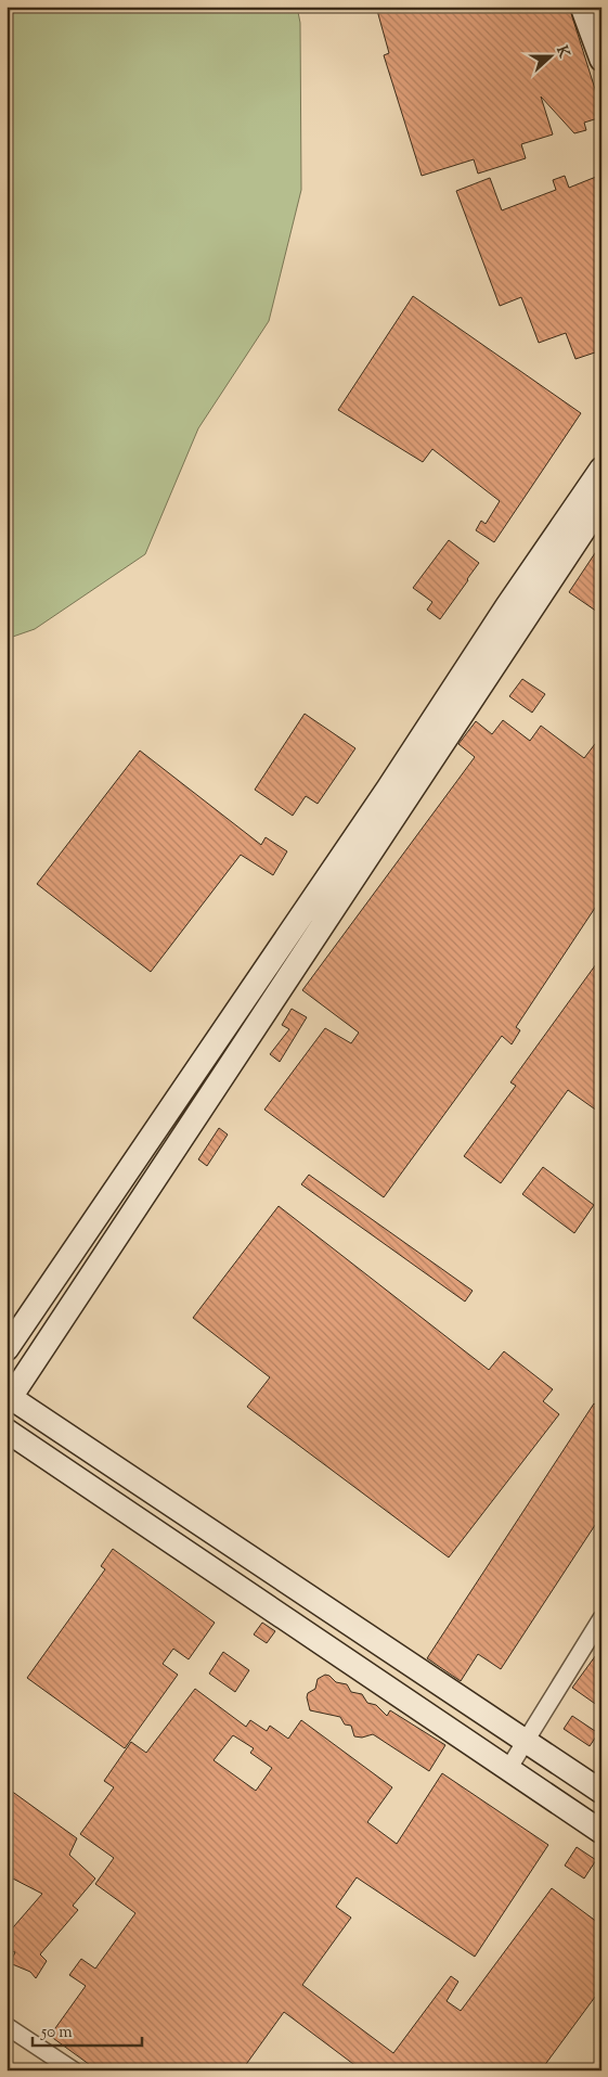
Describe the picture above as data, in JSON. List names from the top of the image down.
{
  "scale_bar": "50 m",
  "north": "right"
}
